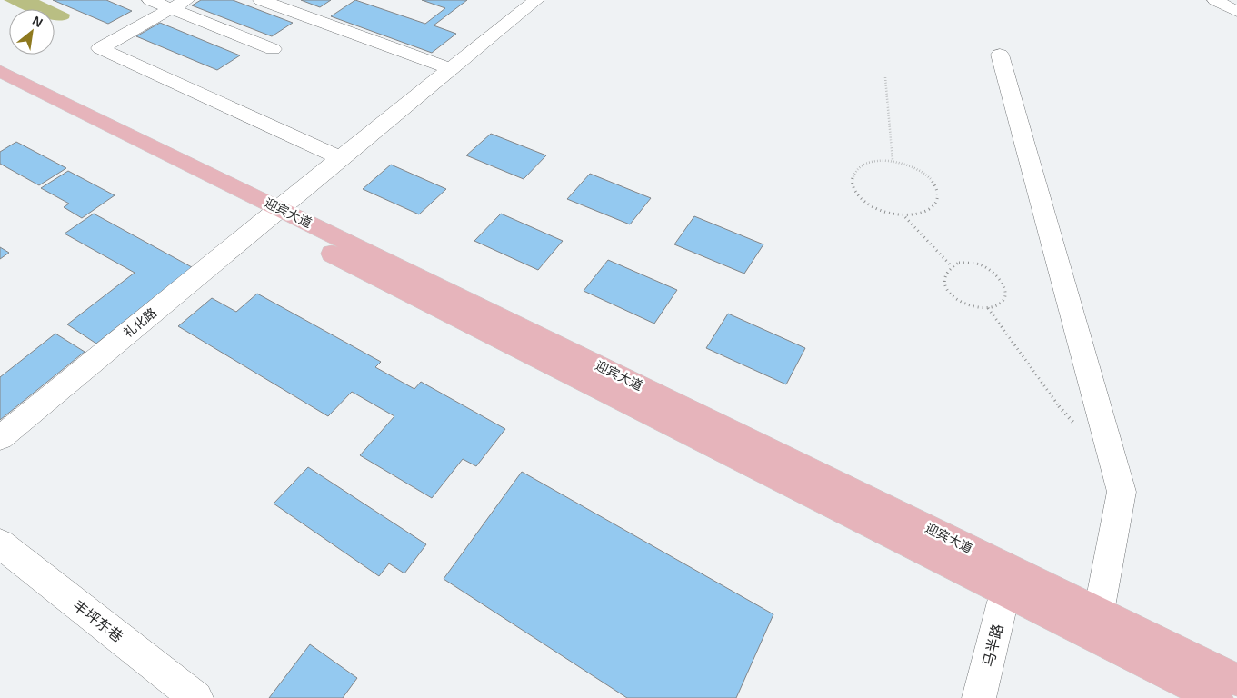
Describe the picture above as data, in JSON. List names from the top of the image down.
{
  "streets": {
    "main road": ["迎宾大道"],
    "street": ["礼化路", "丰坪东巷", "马半路"]
  },
  "crossings": [
    ["迎宾大道", "礼化路"],
    ["迎宾大道", "马半路"]
  ],
  "north": "top right"
}
